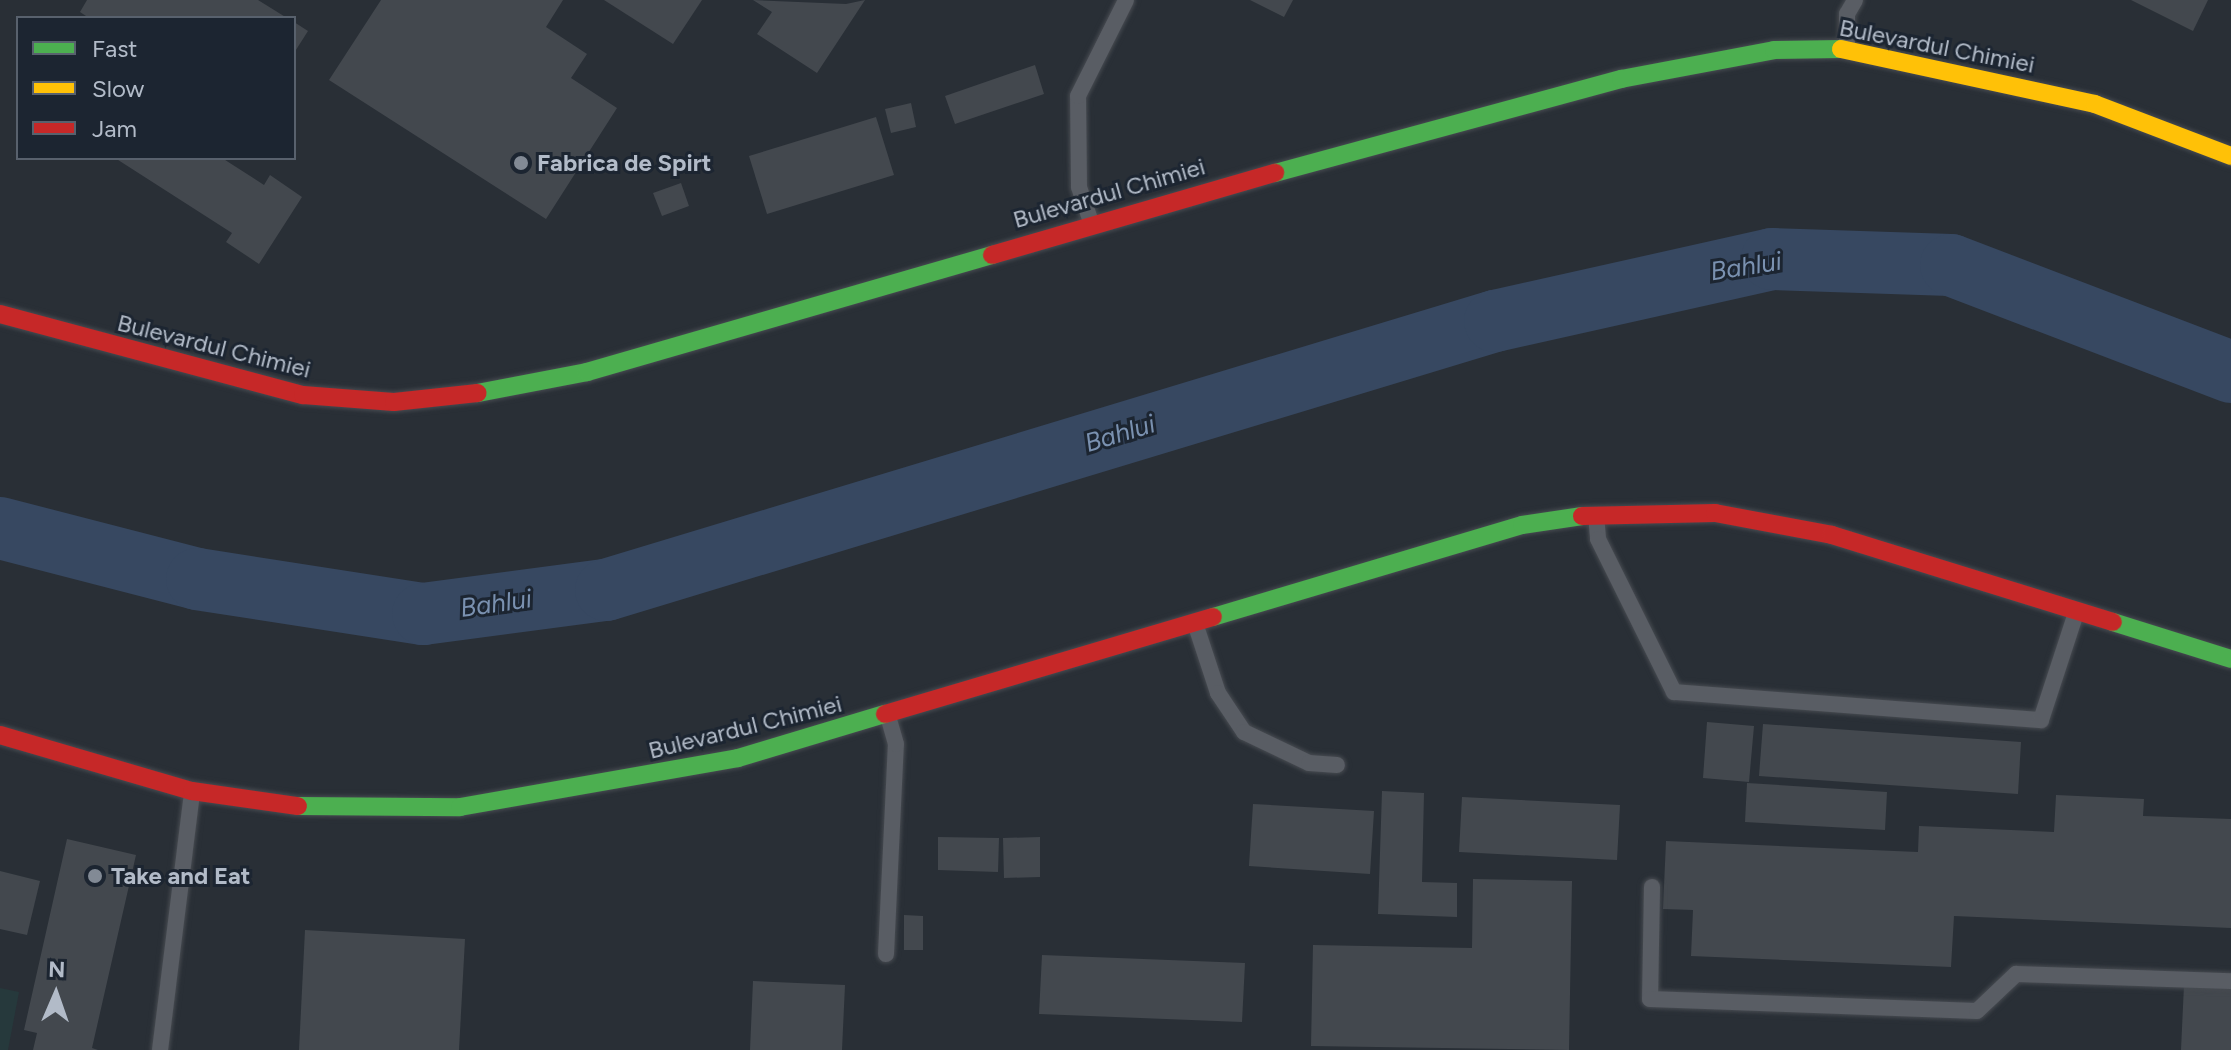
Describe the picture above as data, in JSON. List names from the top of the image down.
{
  "streets": {
    "street": ["Bulevardul Chimiei"]
  },
  "water": ["Bahlui"],
  "places": ["Fabrica de Spirt", "Take and Eat"],
  "legend": ["Fast", "Slow", "Jam"],
  "north": "top"
}
